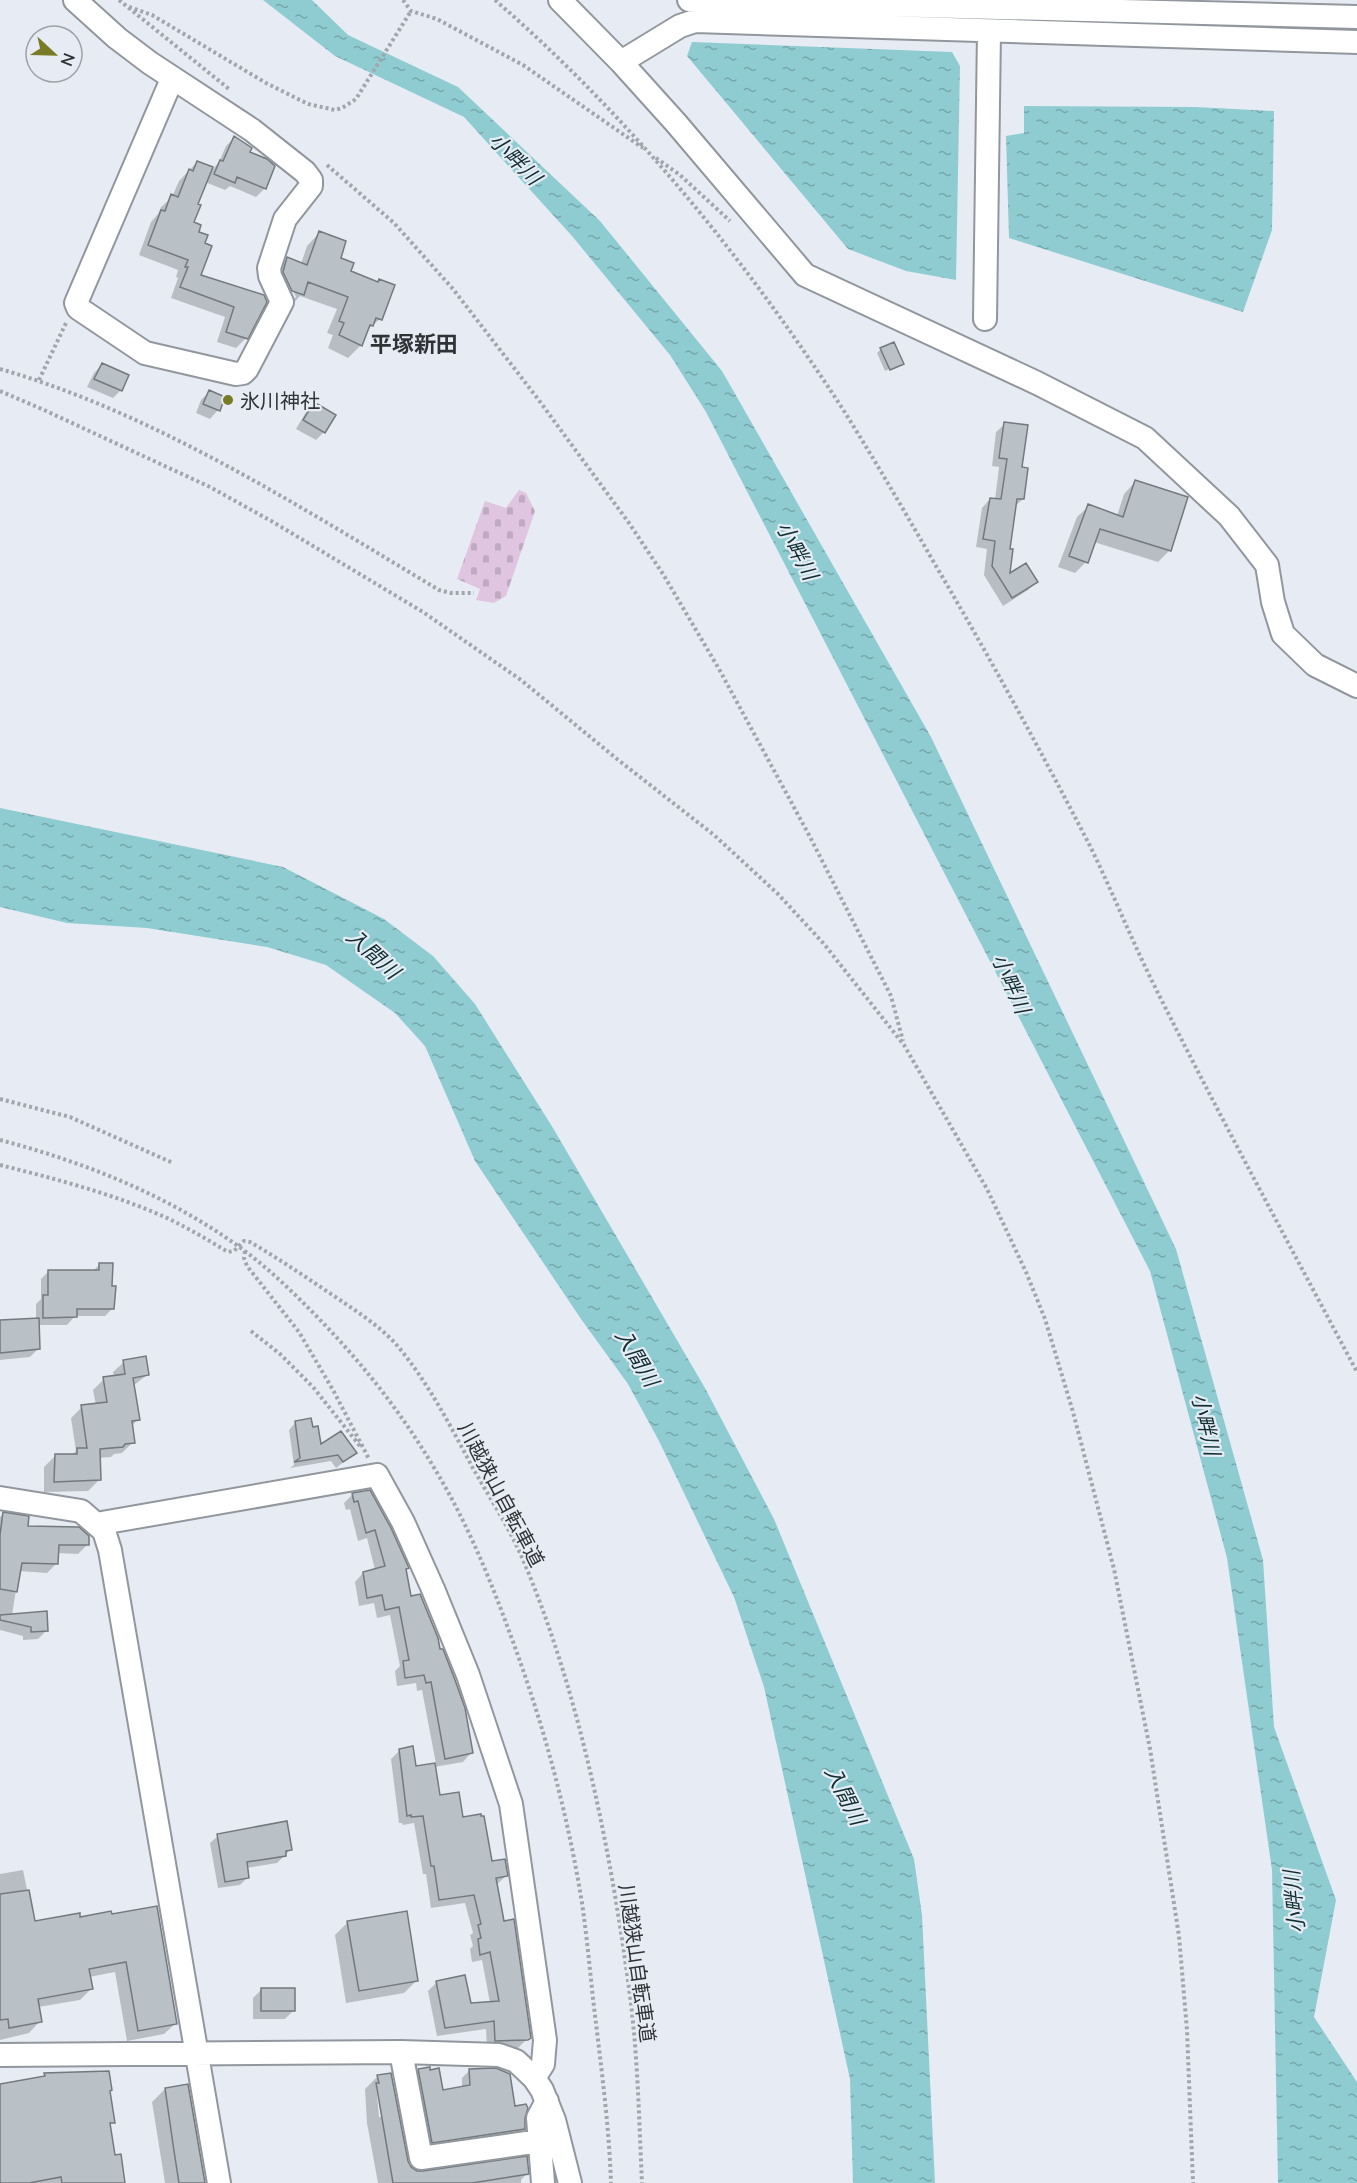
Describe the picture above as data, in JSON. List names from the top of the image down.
{
  "streets": {
    "path": ["川越狭山自転車道"]
  },
  "districts": ["平塚新田"],
  "water": ["小畔川", "入間川"],
  "places": ["氷川神社"],
  "north": "right"
}
